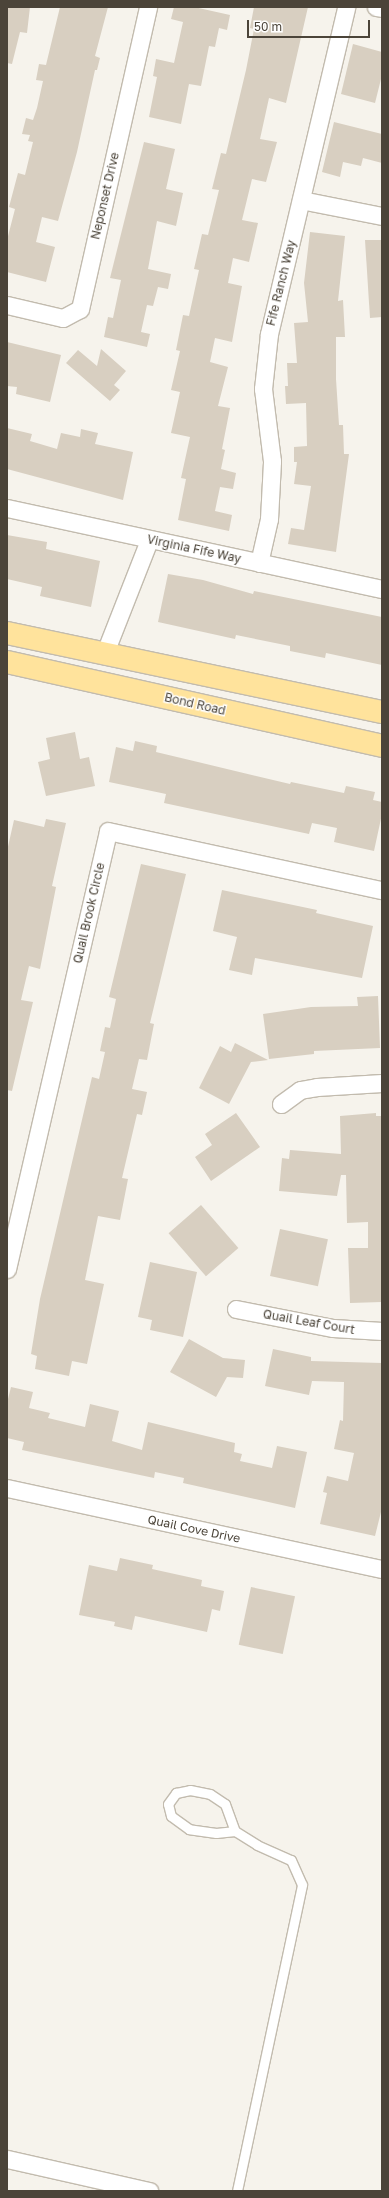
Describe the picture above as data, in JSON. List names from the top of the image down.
{
  "streets": {
    "main road": ["Bond Road"],
    "street": [
      "Neponset Drive",
      "Fife Ranch Way",
      "Virginia Fife Way",
      "Quail Brook Circle",
      "Quail Leaf Court",
      "Quail Cove Drive"
    ]
  },
  "crossings": [
    ["Fife Ranch Way", "Virginia Fife Way"]
  ],
  "scale_bar": "50 m"
}
